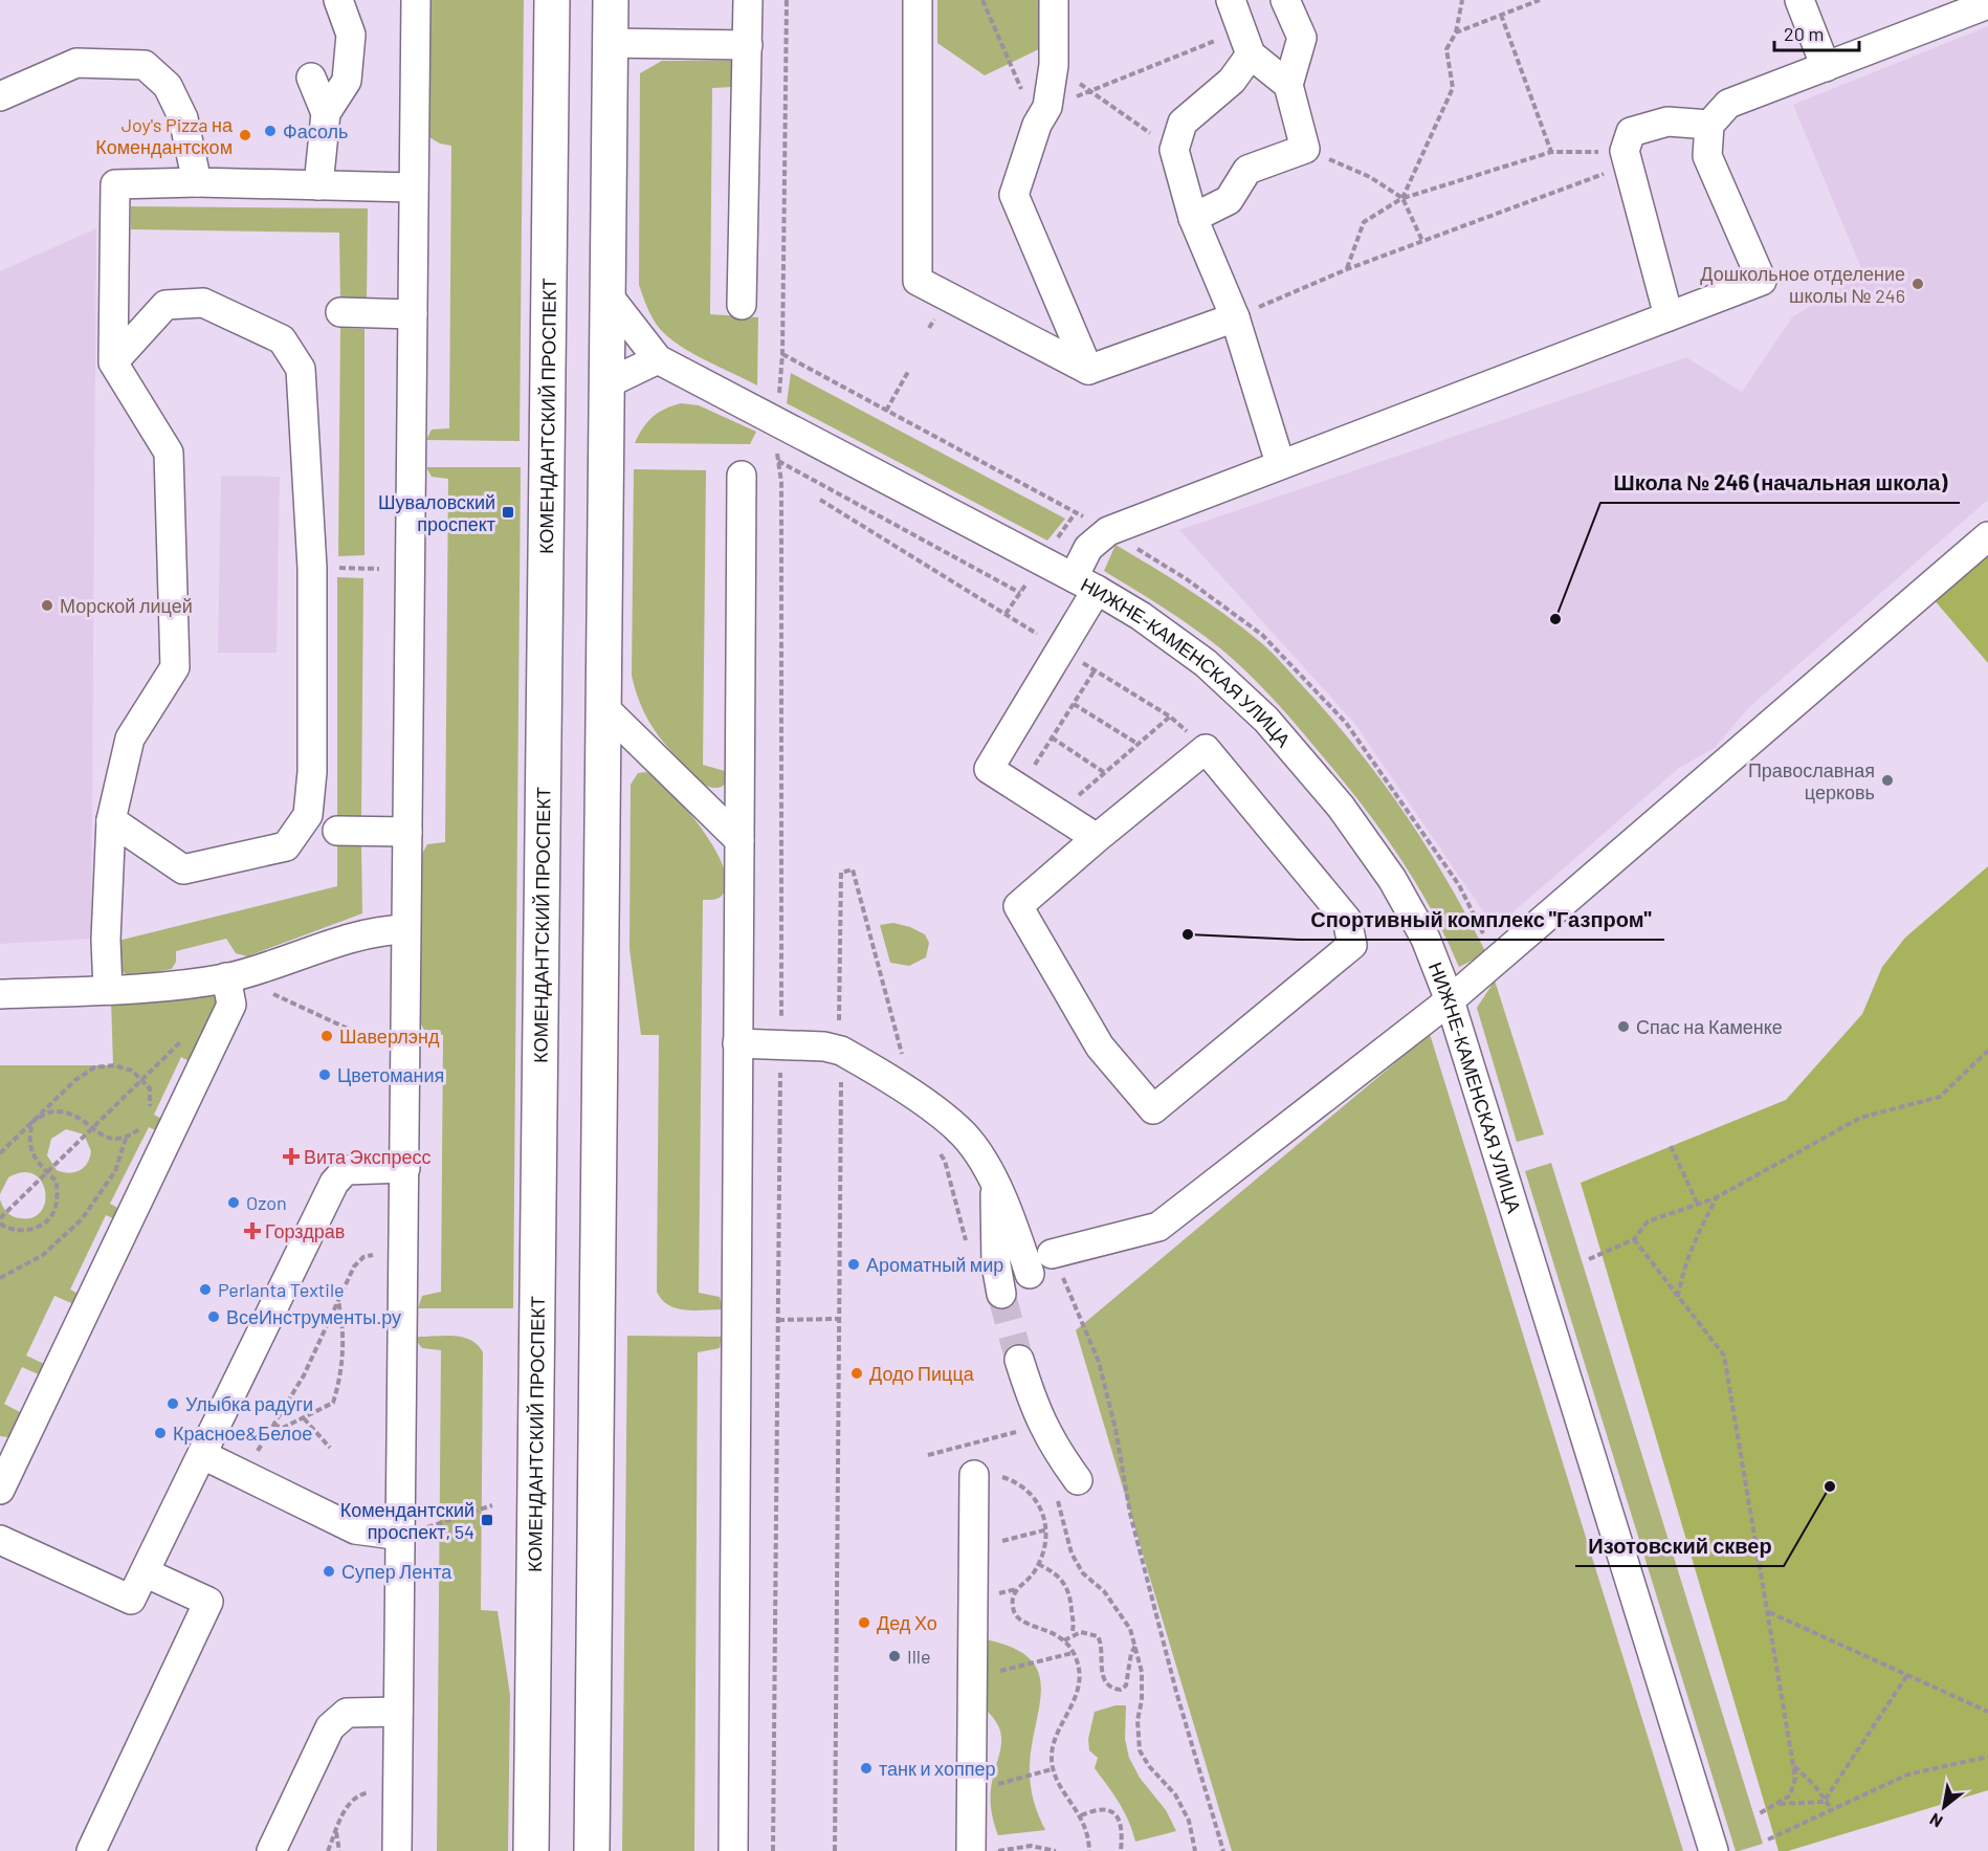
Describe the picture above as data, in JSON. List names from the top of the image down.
{
  "streets": {
    "main road": ["КОМЕНДАНТСКИЙ ПРОСПЕКТ"],
    "street": ["НИЖНЕ-КАМЕНСКАЯ УЛИЦА"]
  },
  "places": {
    "other": [
      "Фасоль",
      "Joy's Pizza на Комендантском",
      "Дошкольное отделение школы № 246",
      "Морской лицей",
      "Школа № 246 (начальная школа)",
      "Православная церковь",
      "Спортивный комплекс \"Газпром\"",
      "Спас на Каменке",
      "Шаверлэнд",
      "Цветомания",
      "Ozon",
      "Ароматный мир",
      "Perlanta Textile",
      "ВсеИнструменты.ру",
      "Додо Пицца",
      "Улыбка радуги",
      "Красное&Белое",
      "Изотовский сквер",
      "Супер Лента",
      "Дед Хо",
      "Ille",
      "танк и хоппер"
    ],
    "transit": ["Шуваловский проспект", "Комендантский проспект, 54"],
    "health": ["Вита Экспресс", "Горздрав"]
  },
  "scale_bar": "20 m",
  "north": "bottom left"
}
